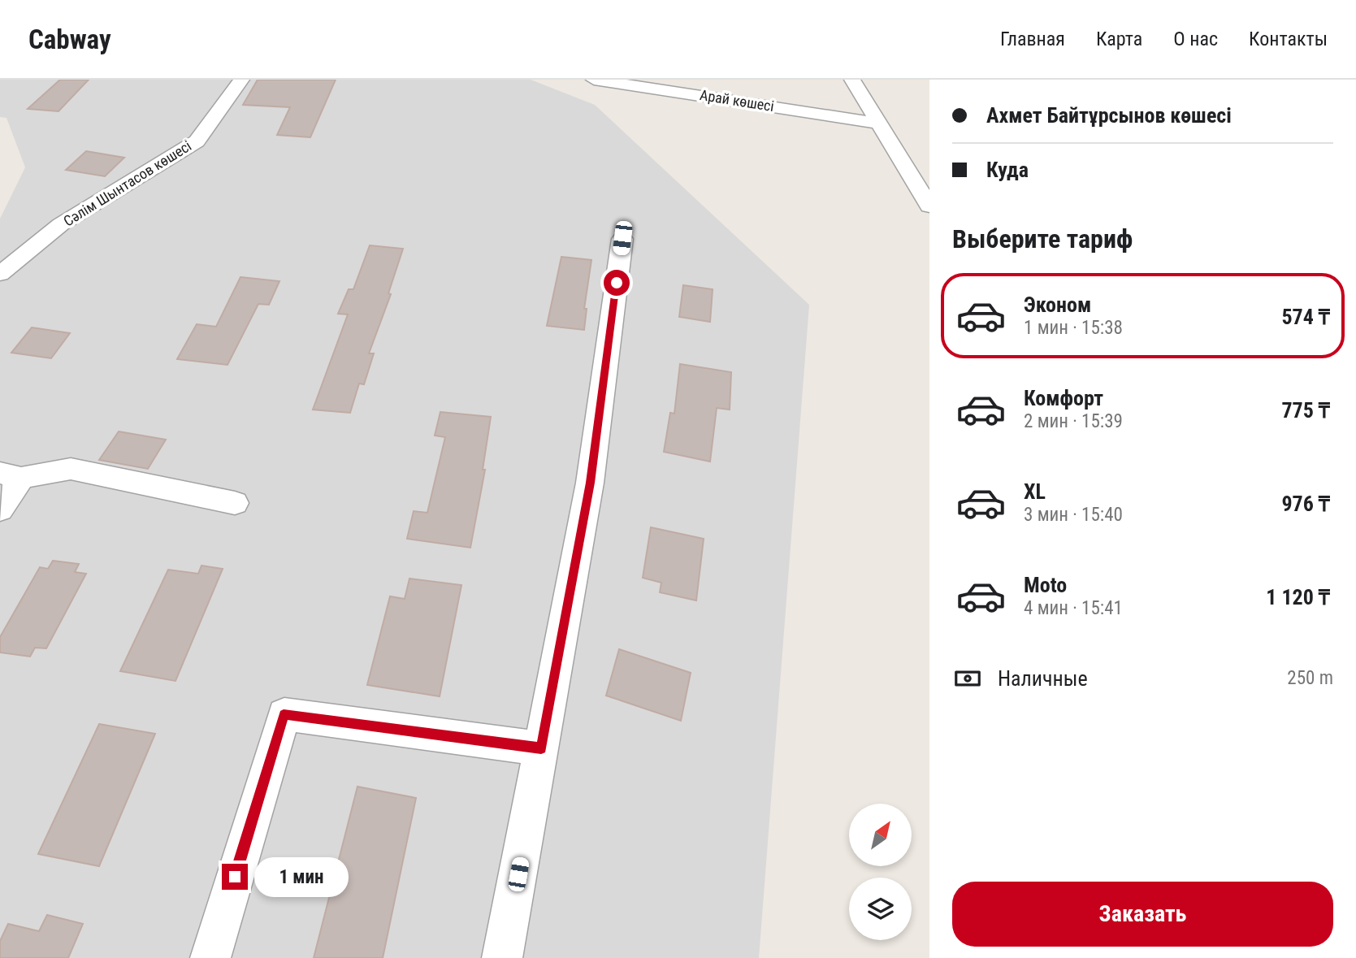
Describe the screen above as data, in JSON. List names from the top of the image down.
{
  "streets": {
    "street": ["Арай көшесі", "Сәлім Шынтасов көшесі"]
  },
  "north": "top right",
  "page": {
    "header": "Cabway",
    "nav": [
      "Главная",
      "Карта",
      "О нас",
      "Контакты"
    ],
    "banner": ["Ахмет Байтұрсынов көшесі", "Куда"],
    "heading": "Выберите тариф",
    "list": [
      {
        "name": "Эконом",
        "note": "1 мин · 15:38",
        "value": "574 ₸"
      },
      {
        "name": "Комфорт",
        "note": "2 мин · 15:39",
        "value": "775 ₸"
      },
      {
        "name": "XL",
        "note": "3 мин · 15:40",
        "value": "976 ₸"
      },
      {
        "name": "Moto",
        "note": "4 мин · 15:41",
        "value": "1 120 ₸"
      }
    ],
    "pay": ["Наличные", "250 m"],
    "bubble": "1 мин",
    "buttons": "Заказать"
  }
}
